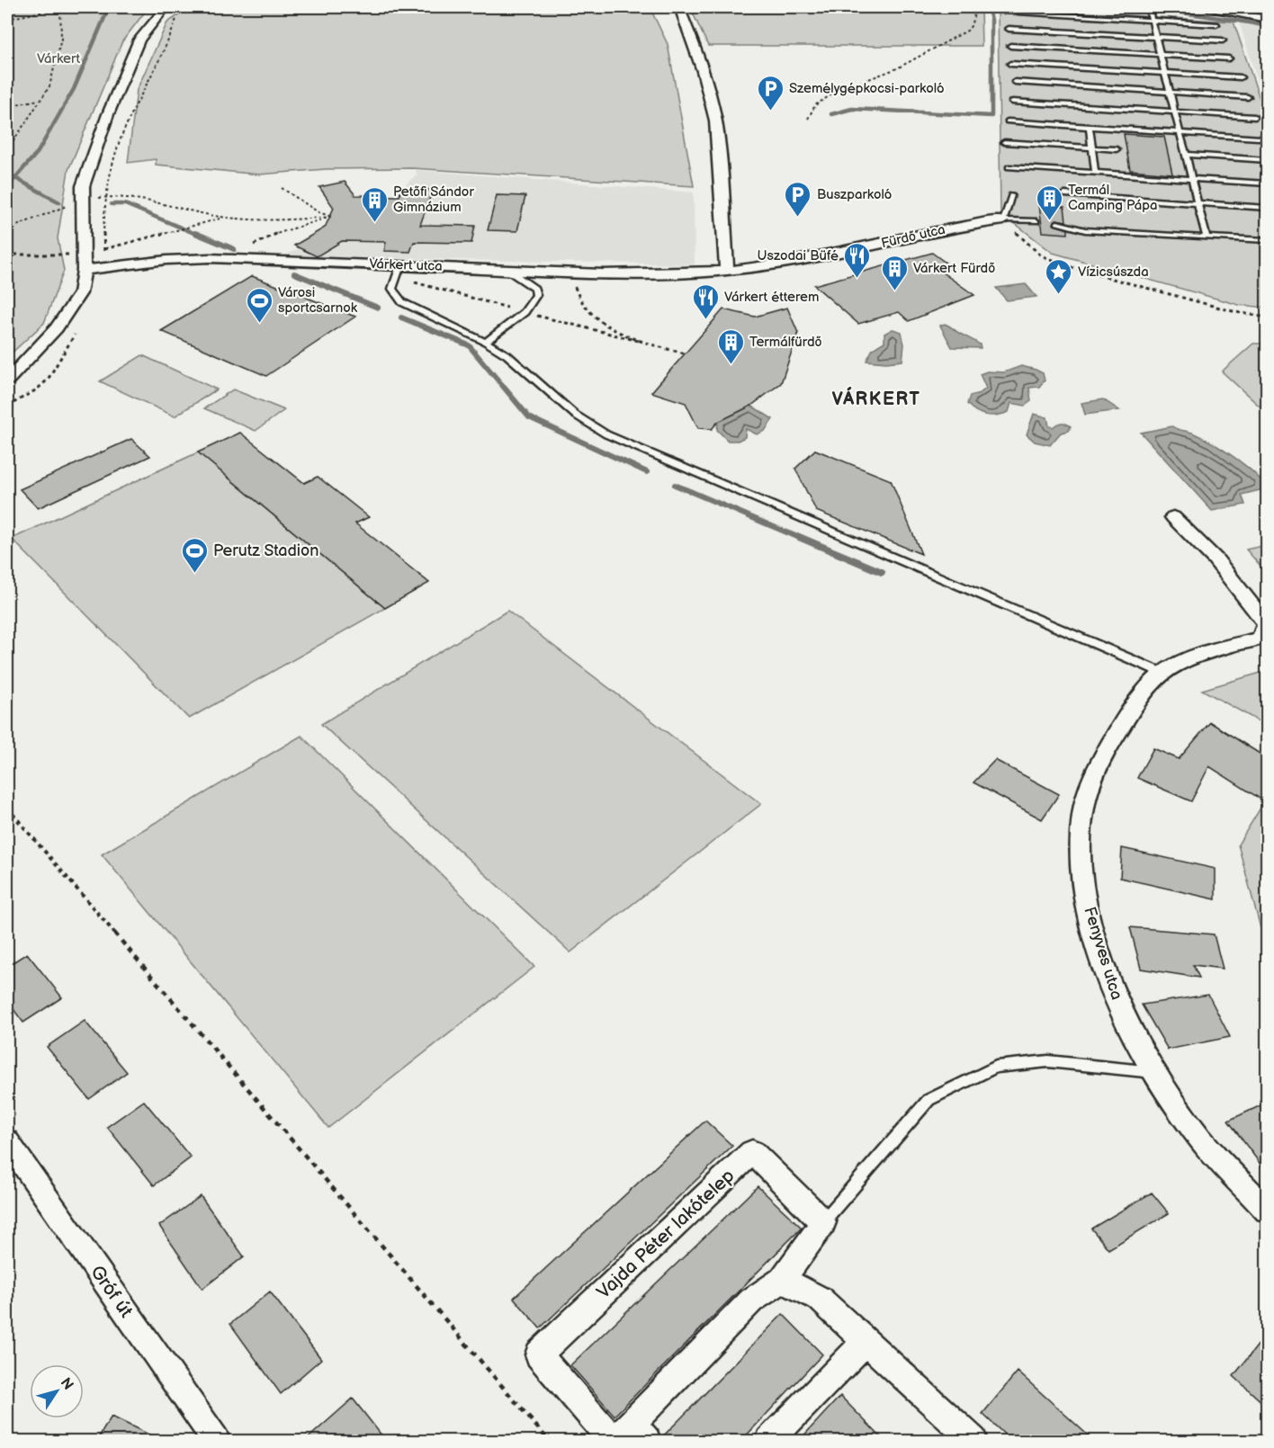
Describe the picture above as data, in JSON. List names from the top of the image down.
{
  "streets": {
    "street": [
      "Fürdő utca",
      "Várkert utca",
      "Fenyves utca",
      "Vajda Péter lakótelep",
      "Gróf út"
    ]
  },
  "crossings": [
    ["Fürdő utca", "Várkert utca"]
  ],
  "districts": ["VÁRKERT"],
  "parks": ["Várkert"],
  "places": {
    "parking": ["Személygépkocsi-parkoló", "Buszparkoló"],
    "building": [
      "Termál Camping Pápa",
      "Petőfi Sándor Gimnázium",
      "Várkert Fürdő",
      "Termálfürdő"
    ],
    "restaurant": ["Uszodai Büfé", "Várkert étterem"],
    "place": ["Vízicsúszda"],
    "sports": ["Városi sportcsarnok", "Perutz Stadion"]
  },
  "north": "top right"
}
